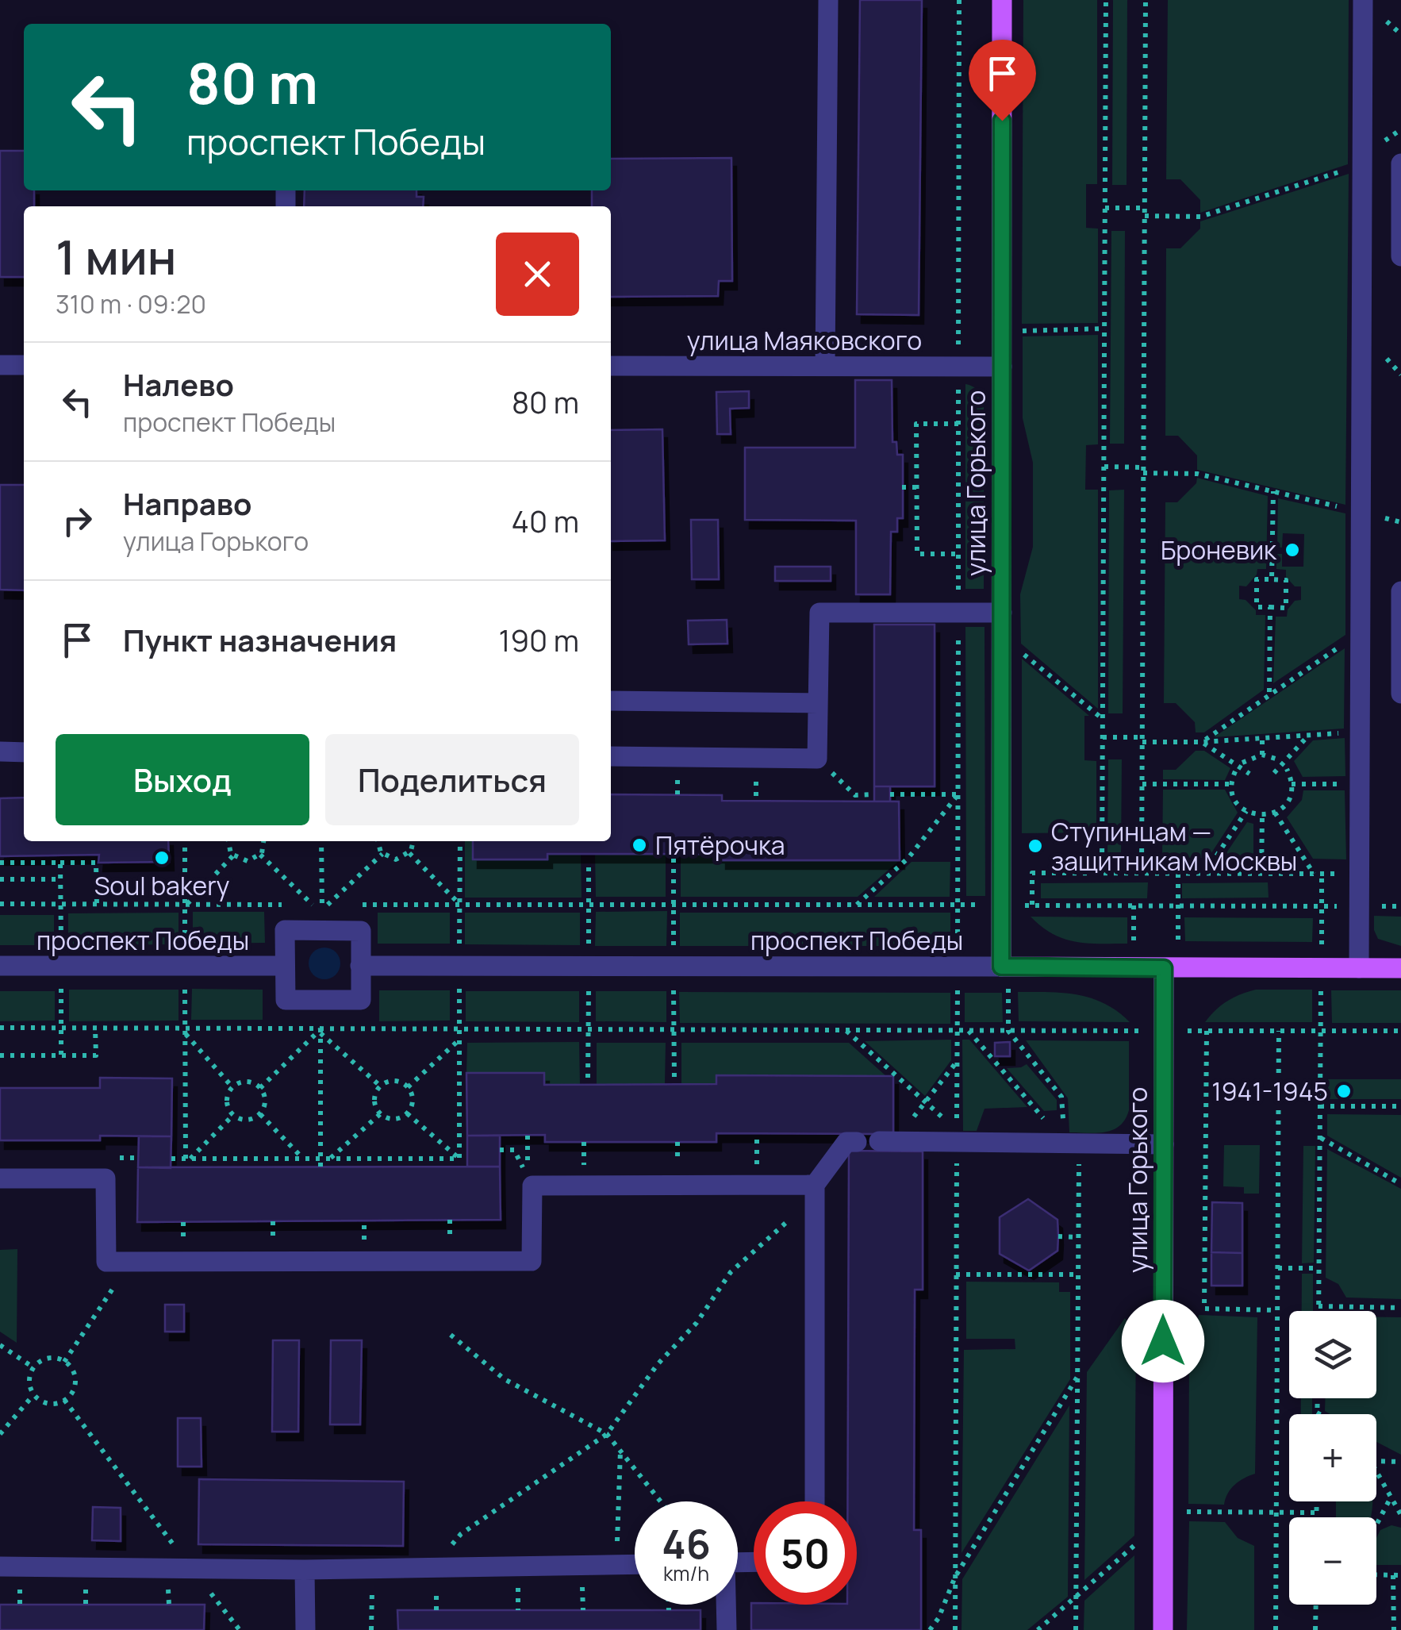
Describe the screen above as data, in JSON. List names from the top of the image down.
{
  "streets": {
    "main road": ["улица Горького", "проспект Победы"],
    "street": ["улица Маяковского"]
  },
  "crossings": [
    ["улица Маяковского", "улица Горького"],
    ["улица Горького", "проспект Победы"]
  ],
  "places": [
    "Броневик",
    "Пятёрочка",
    "Ступинцам — защитникам Москвы",
    "Soul bakery",
    "1941-1945"
  ],
  "page": {
    "turn": ["80 m", "проспект Победы"],
    "heading": ["1 мин", "310 m · 09:20"],
    "list": [
      {
        "name": "Налево",
        "note": "проспект Победы",
        "value": "80 m"
      },
      {
        "name": "Направо",
        "note": "улица Горького",
        "value": "40 m"
      },
      {
        "name": "Пункт назначения",
        "value": "190 m"
      }
    ],
    "buttons": ["Выход", "Поделиться"],
    "map_buttons": ["+", "−"],
    "speed": "46 km/h",
    "limit": "50"
  }
}
